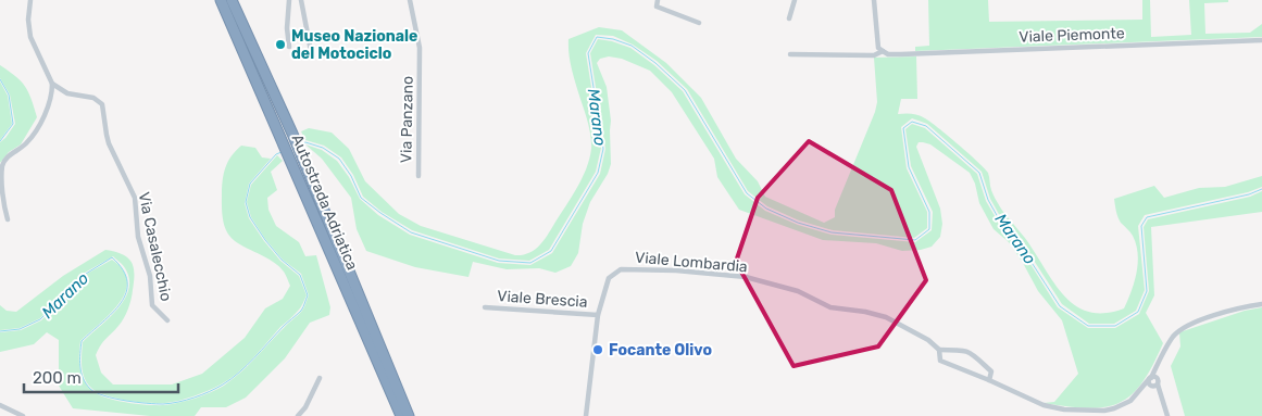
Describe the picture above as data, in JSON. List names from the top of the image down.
{
  "streets": {
    "highway": ["Autostrada Adriatica"],
    "street": [
      "Viale Piemonte",
      "Via Panzano",
      "Via Casalecchio",
      "Viale Lombardia",
      "Viale Brescia"
    ]
  },
  "crossings": [
    ["Viale Lombardia", "Viale Brescia"]
  ],
  "water": ["Marano"],
  "places": ["Museo Nazionale del Motociclo", "Focante Olivo"],
  "scale_bar": "200 m"
}
